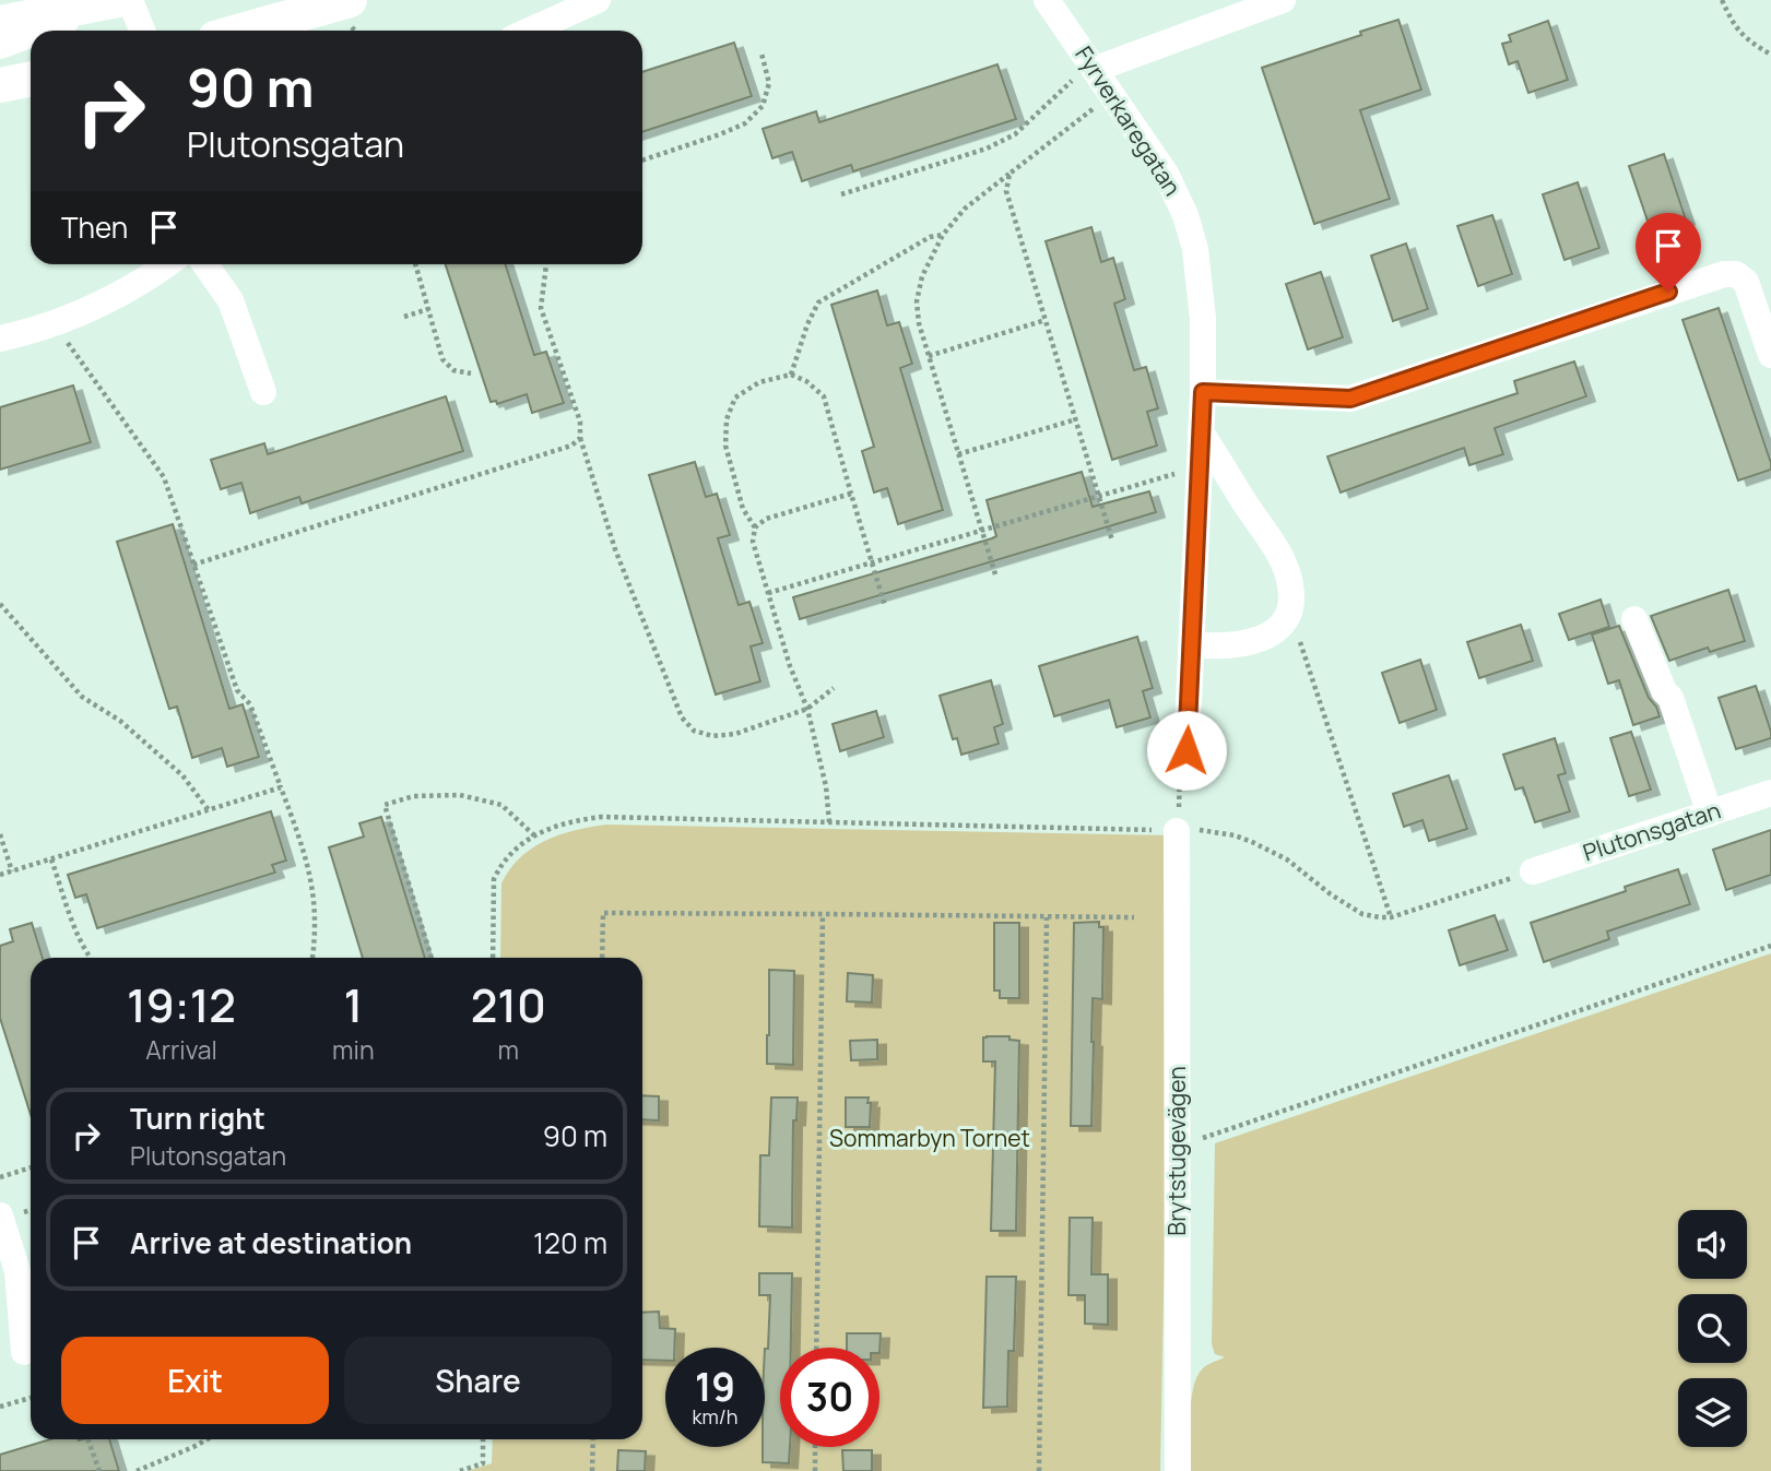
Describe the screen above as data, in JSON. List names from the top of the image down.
{
  "streets": {
    "street": ["Fyrverkaregatan", "Plutonsgatan", "Brytstugevägen"]
  },
  "parks": ["Sommarbyn Tornet"],
  "page": {
    "turn": ["90 m", "Plutonsgatan"],
    "then": "Then",
    "eta": [
      "19:12",
      "Arrival",
      "1",
      "min",
      "210",
      "m"
    ],
    "list": [
      {
        "name": "Turn right",
        "note": "Plutonsgatan",
        "value": "90 m"
      },
      {
        "name": "Arrive at destination",
        "value": "120 m"
      }
    ],
    "buttons": ["Exit", "Share"],
    "speed": "19 km/h",
    "limit": "30"
  }
}
